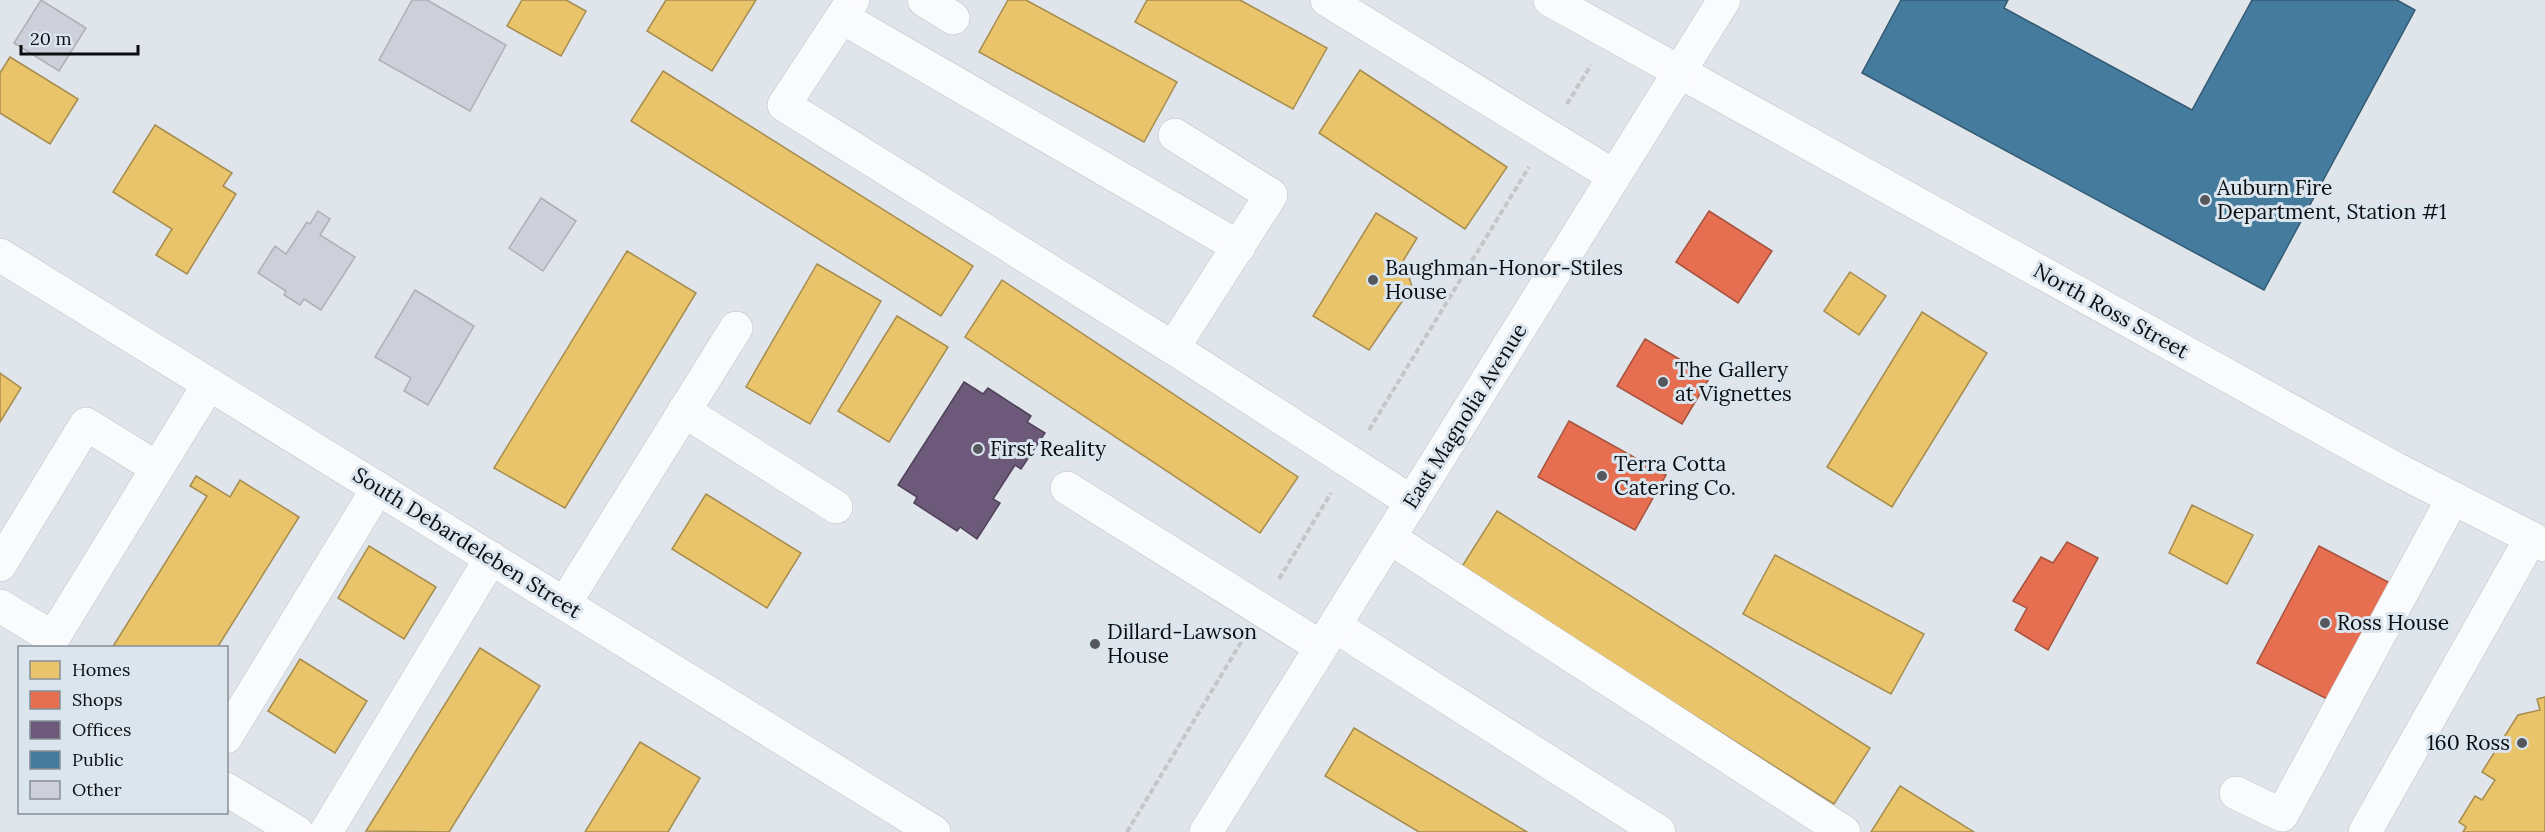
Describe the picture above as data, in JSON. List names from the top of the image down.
{
  "streets": {
    "street": ["North Ross Street", "East Magnolia Avenue", "South Debardeleben Street"]
  },
  "crossings": [
    ["North Ross Street", "East Magnolia Avenue"]
  ],
  "places": [
    "Auburn Fire Department, Station #1",
    "Baughman-Honor-Stiles House",
    "The Gallery at Vignettes",
    "First Reality",
    "Terra Cotta Catering Co.",
    "Ross House",
    "Dillard-Lawson House",
    "160 Ross"
  ],
  "legend": [
    "Homes",
    "Shops",
    "Offices",
    "Public",
    "Other"
  ],
  "scale_bar": "20 m"
}
